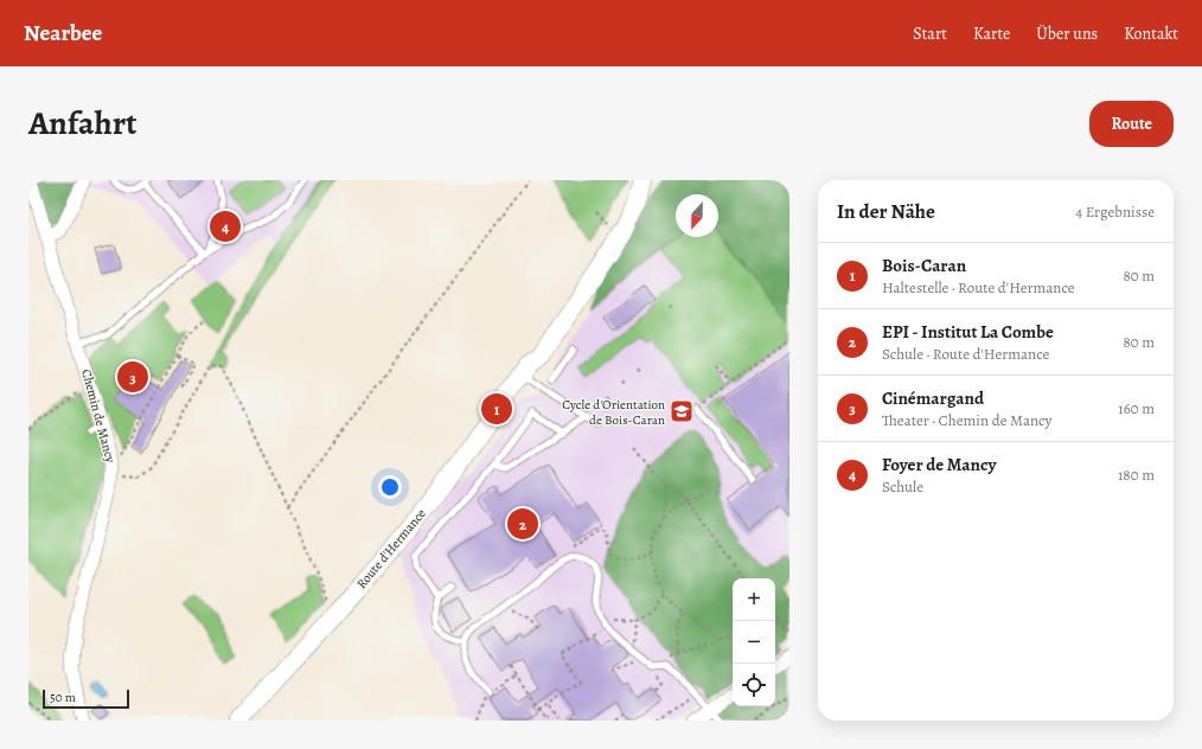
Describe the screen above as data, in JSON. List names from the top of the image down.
{
  "streets": {
    "main road": ["Route d'Hermance"],
    "street": ["Chemin de Mancy"]
  },
  "places": {
    "school or university": ["Cycle d'Orientation de Bois-Caran"]
  },
  "scale_bar": "50 m",
  "north": "bottom",
  "page": {
    "header": "Nearbee",
    "nav": [
      "Start",
      "Karte",
      "Über uns",
      "Kontakt"
    ],
    "title": "Anfahrt",
    "buttons": "Route",
    "heading": ["In der Nähe", "4 Ergebnisse"],
    "pins": [
      "4",
      "3",
      "1",
      "2"
    ],
    "list": [
      {
        "mark": "1",
        "name": "Bois-Caran",
        "note": "Haltestelle · Route d'Hermance",
        "value": "80 m"
      },
      {
        "mark": "2",
        "name": "EPI - Institut La Combe",
        "note": "Schule · Route d'Hermance",
        "value": "80 m"
      },
      {
        "mark": "3",
        "name": "Cinémargand",
        "note": "Theater · Chemin de Mancy",
        "value": "160 m"
      },
      {
        "mark": "4",
        "name": "Foyer de Mancy",
        "note": "Schule",
        "value": "180 m"
      }
    ],
    "map_buttons": ["+", "−"],
    "scale": "50 m"
  }
}
